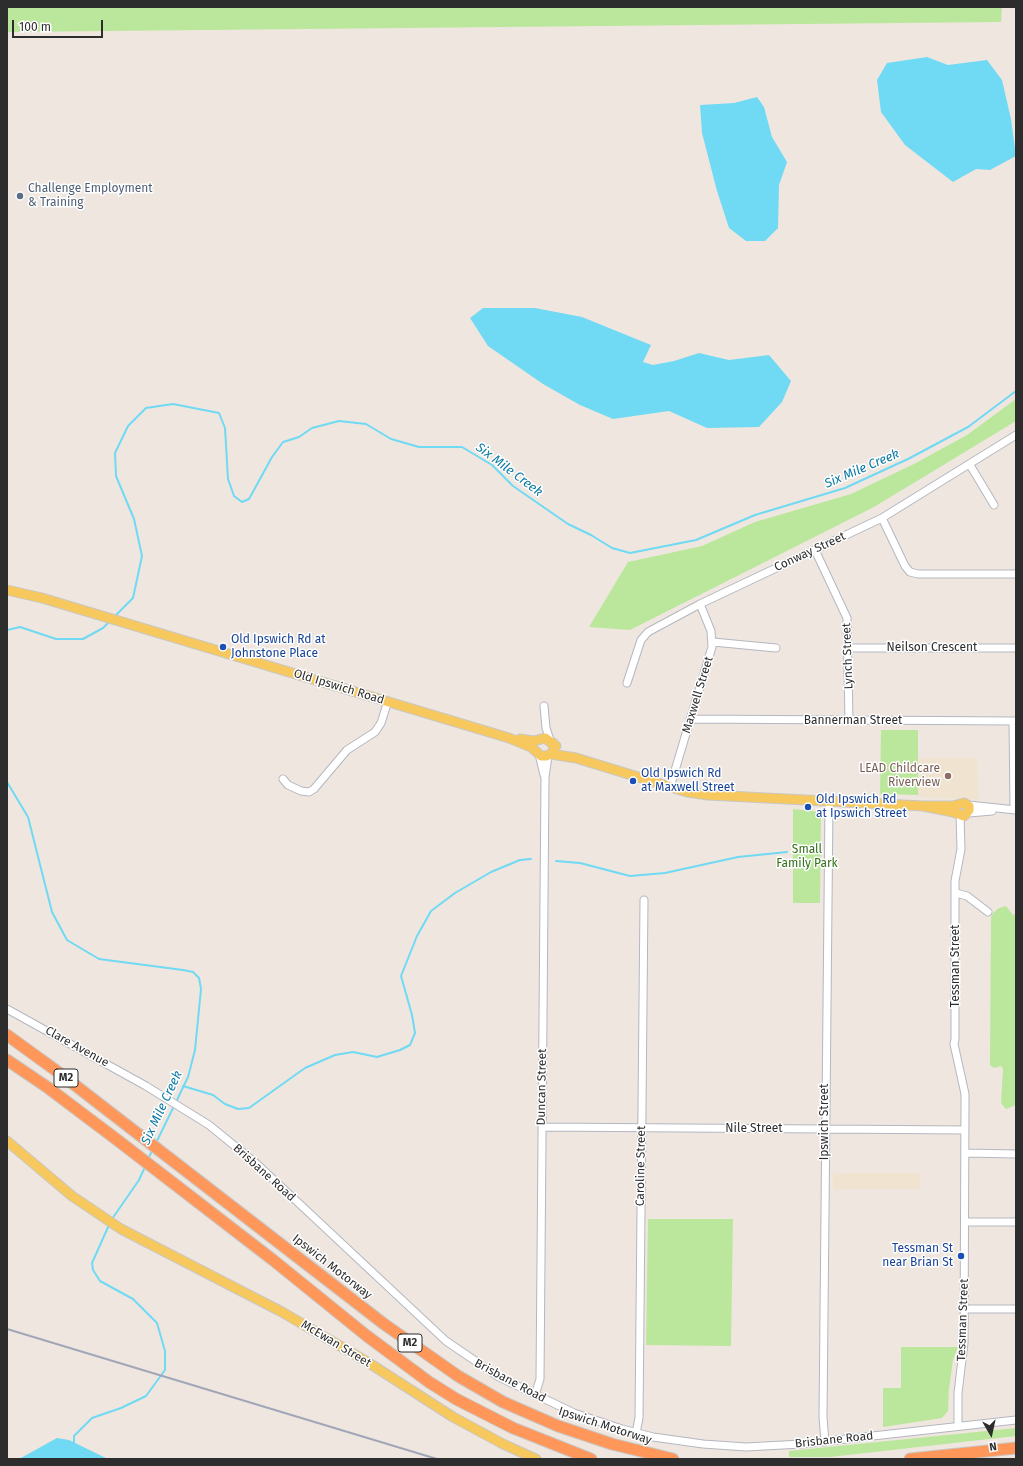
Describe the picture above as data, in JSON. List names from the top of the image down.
{
  "streets": {
    "highway": ["M2", "Ipswich Motorway"],
    "main road": ["Old Ipswich Road", "McEwan Street"],
    "street": [
      "Conway Street",
      "Neilson Crescent",
      "Lynch Street",
      "Maxwell Street",
      "Bannerman Street",
      "Tessman Street",
      "Clare Avenue",
      "Duncan Street",
      "Ipswich Street",
      "Nile Street",
      "Caroline Street",
      "Brisbane Road"
    ]
  },
  "crossings": [
    ["Conway Street", "Lynch Street"],
    ["Conway Street", "Maxwell Street"],
    ["Neilson Crescent", "Lynch Street"],
    ["Lynch Street", "Bannerman Street"],
    ["Old Ipswich Road", "Maxwell Street"],
    ["Old Ipswich Road", "Tessman Street"],
    ["Old Ipswich Road", "Duncan Street"],
    ["Old Ipswich Road", "Ipswich Street"],
    ["Maxwell Street", "Bannerman Street"],
    ["Tessman Street", "Nile Street"],
    ["Tessman Street", "Brisbane Road"],
    ["Clare Avenue", "Brisbane Road"],
    ["Duncan Street", "Nile Street"],
    ["Duncan Street", "Brisbane Road"],
    ["Ipswich Street", "Nile Street"],
    ["Ipswich Street", "Brisbane Road"],
    ["Nile Street", "Caroline Street"],
    ["Caroline Street", "Brisbane Road"]
  ],
  "water": ["Six Mile Creek"],
  "parks": ["Small Family Park"],
  "places": [
    "Challenge Employment & Training",
    "Old Ipswich Rd at Johnstone Place",
    "LEAD Childcare Riverview",
    "Old Ipswich Rd at Maxwell Street",
    "Old Ipswich Rd at Ipswich Street",
    "Tessman St near Brian St"
  ],
  "scale_bar": "100 m",
  "north": "bottom"
}
